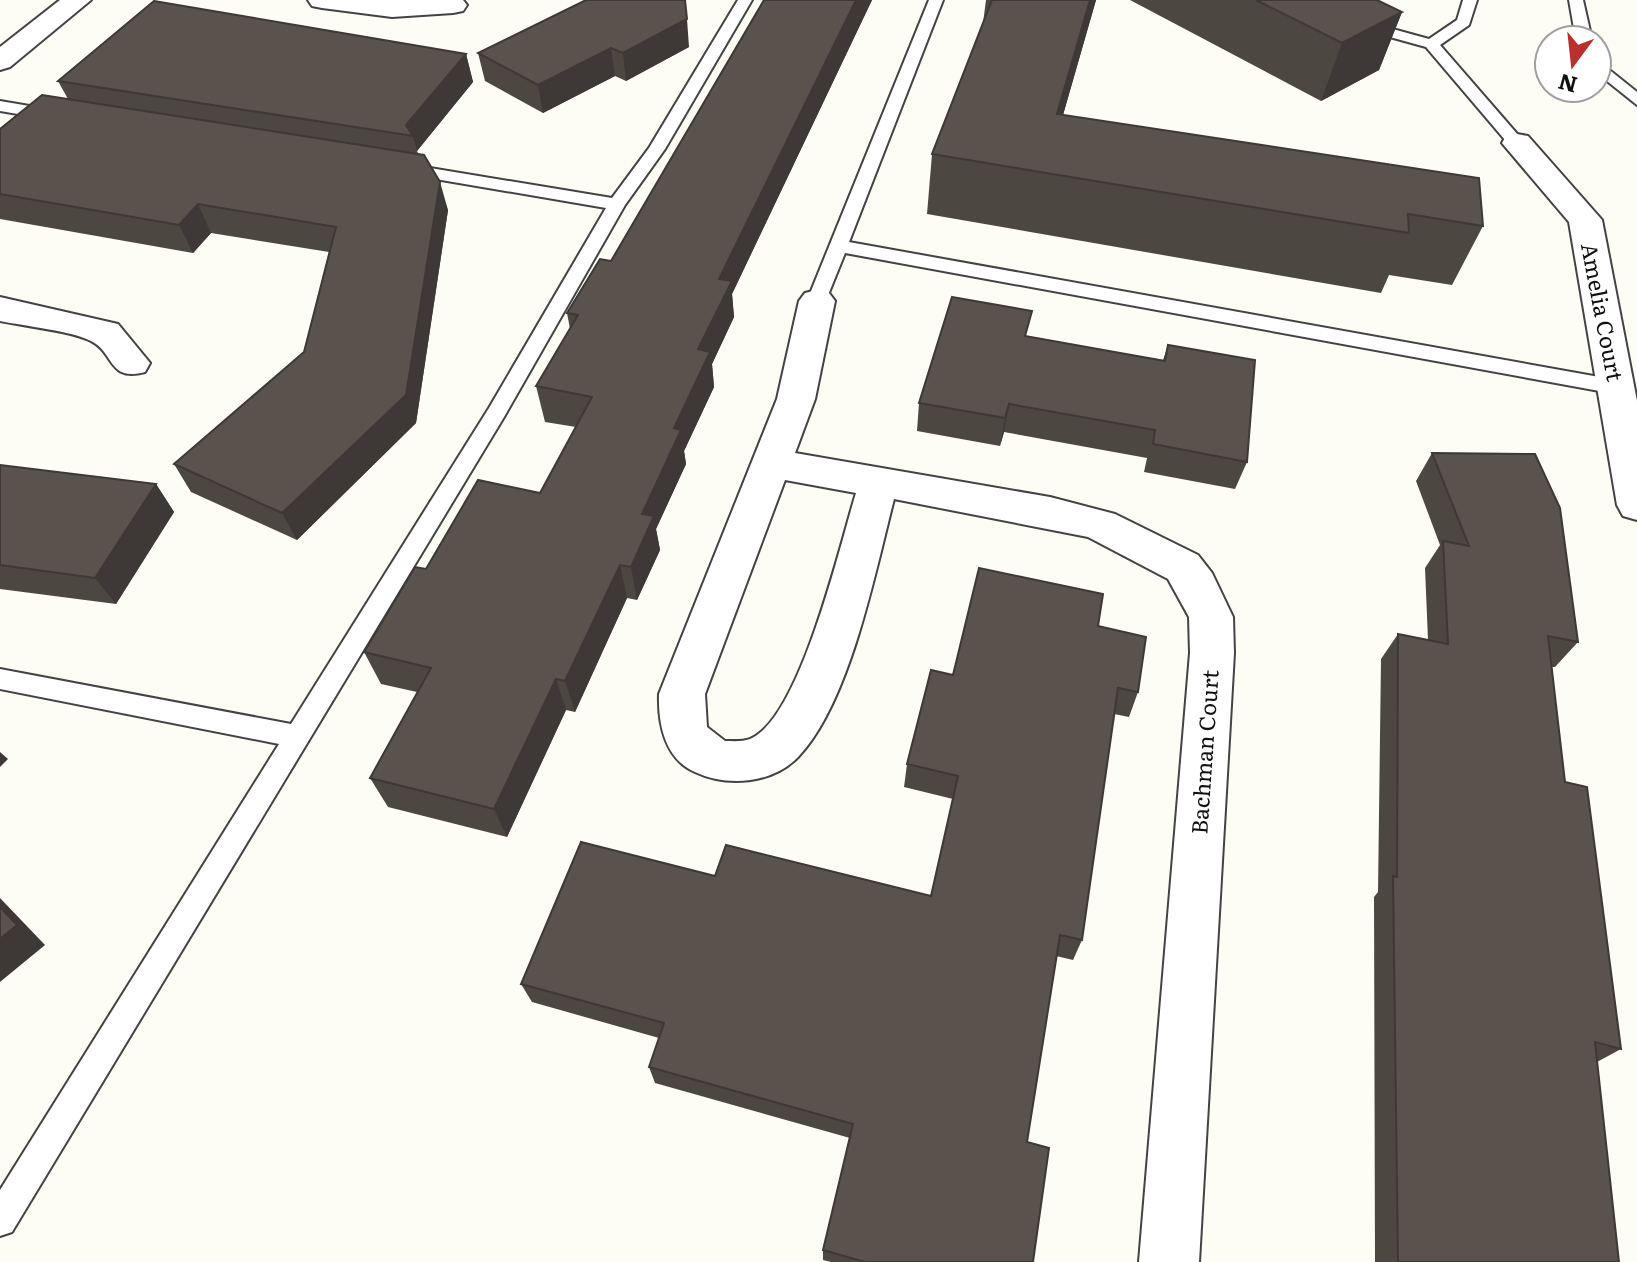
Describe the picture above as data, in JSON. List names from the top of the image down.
{
  "streets": {
    "street": ["Amelia Court", "Bachman Court"]
  },
  "north": "bottom"
}
